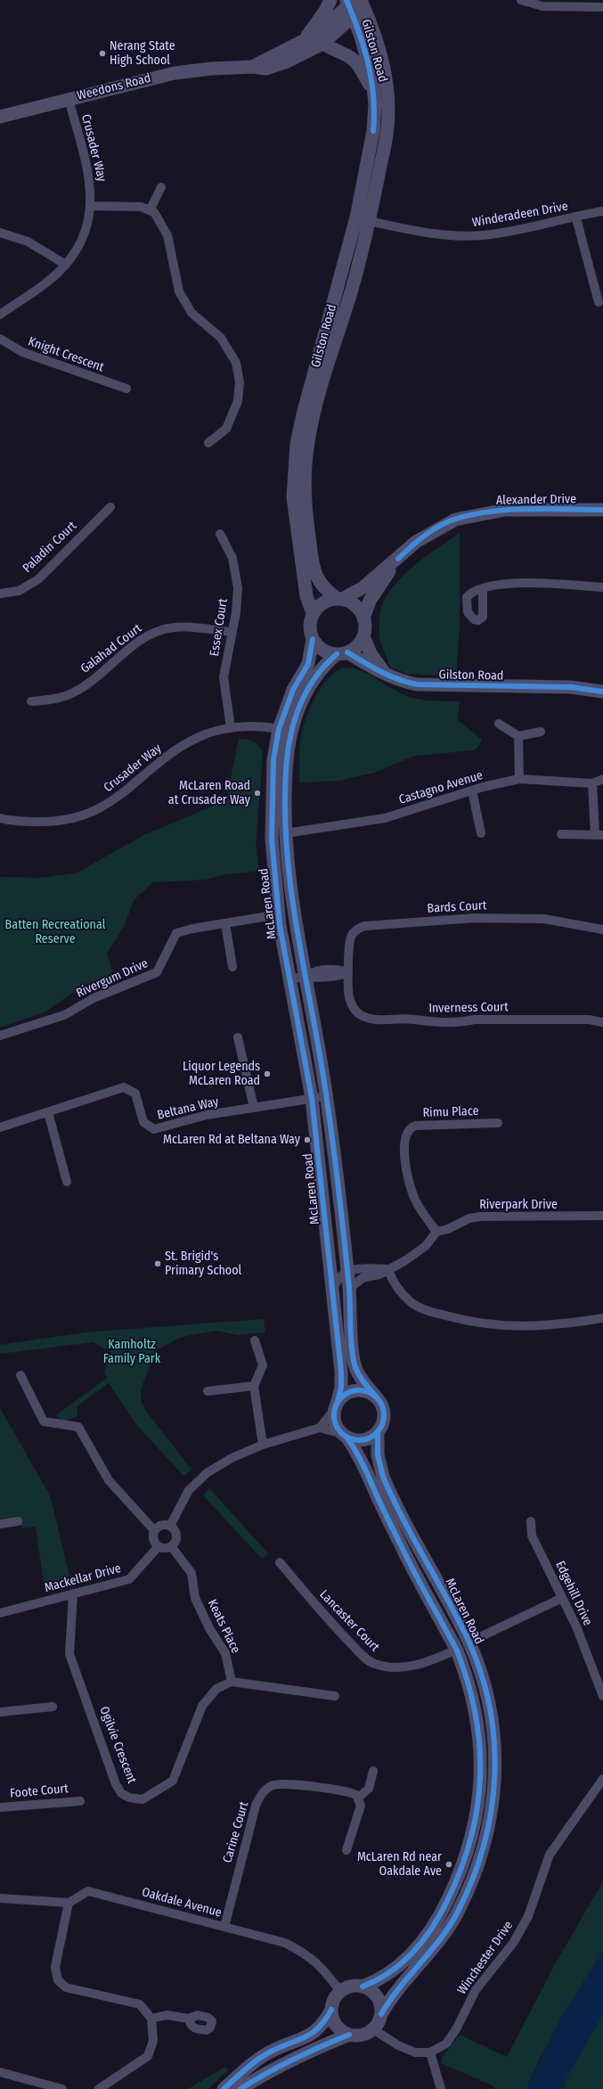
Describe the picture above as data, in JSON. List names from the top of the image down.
{
  "streets": {
    "main road": [
      "Gilston Road",
      "Weedons Road",
      "Alexander Drive",
      "McLaren Road"
    ],
    "street": [
      "Crusader Way",
      "Winderadeen Drive",
      "Knight Crescent",
      "Paladin Court",
      "Essex Court",
      "Galahad Court",
      "Castagno Avenue",
      "Bards Court",
      "Rivergum Drive",
      "Inverness Court",
      "Beltana Way",
      "Rimu Place",
      "Riverpark Drive",
      "Mackellar Drive",
      "Edgehill Drive",
      "Lancaster Court",
      "Keats Place",
      "Ogilvie Crescent",
      "Foote Court",
      "Carine Court",
      "Oakdale Avenue",
      "Winchester Drive"
    ]
  },
  "crossings": [
    ["Gilston Road", "Weedons Road"],
    ["Gilston Road", "Winderadeen Drive"],
    ["Gilston Road", "Alexander Drive"],
    ["Gilston Road", "McLaren Road"],
    ["Weedons Road", "Crusader Way"],
    ["Crusader Way", "Essex Court"],
    ["Crusader Way", "McLaren Road"],
    ["Alexander Drive", "McLaren Road"],
    ["Essex Court", "Galahad Court"],
    ["Castagno Avenue", "McLaren Road"],
    ["McLaren Road", "Rivergum Drive"],
    ["McLaren Road", "Beltana Way"],
    ["McLaren Road", "Lancaster Court"],
    ["McLaren Road", "Oakdale Avenue"],
    ["McLaren Road", "Winchester Drive"],
    ["Bards Court", "Inverness Court"],
    ["Rimu Place", "Riverpark Drive"],
    ["Mackellar Drive", "Keats Place"],
    ["Mackellar Drive", "Ogilvie Crescent"],
    ["Keats Place", "Ogilvie Crescent"],
    ["Carine Court", "Oakdale Avenue"],
    ["Oakdale Avenue", "Winchester Drive"]
  ],
  "parks": ["Batten Recreational Reserve", "Kamholtz Family Park"],
  "places": [
    "Nerang State High School",
    "McLaren Road at Crusader Way",
    "Liquor Legends McLaren Road",
    "McLaren Rd at Beltana Way",
    "St. Brigid's Primary School",
    "McLaren Rd near Oakdale Ave"
  ]
}
